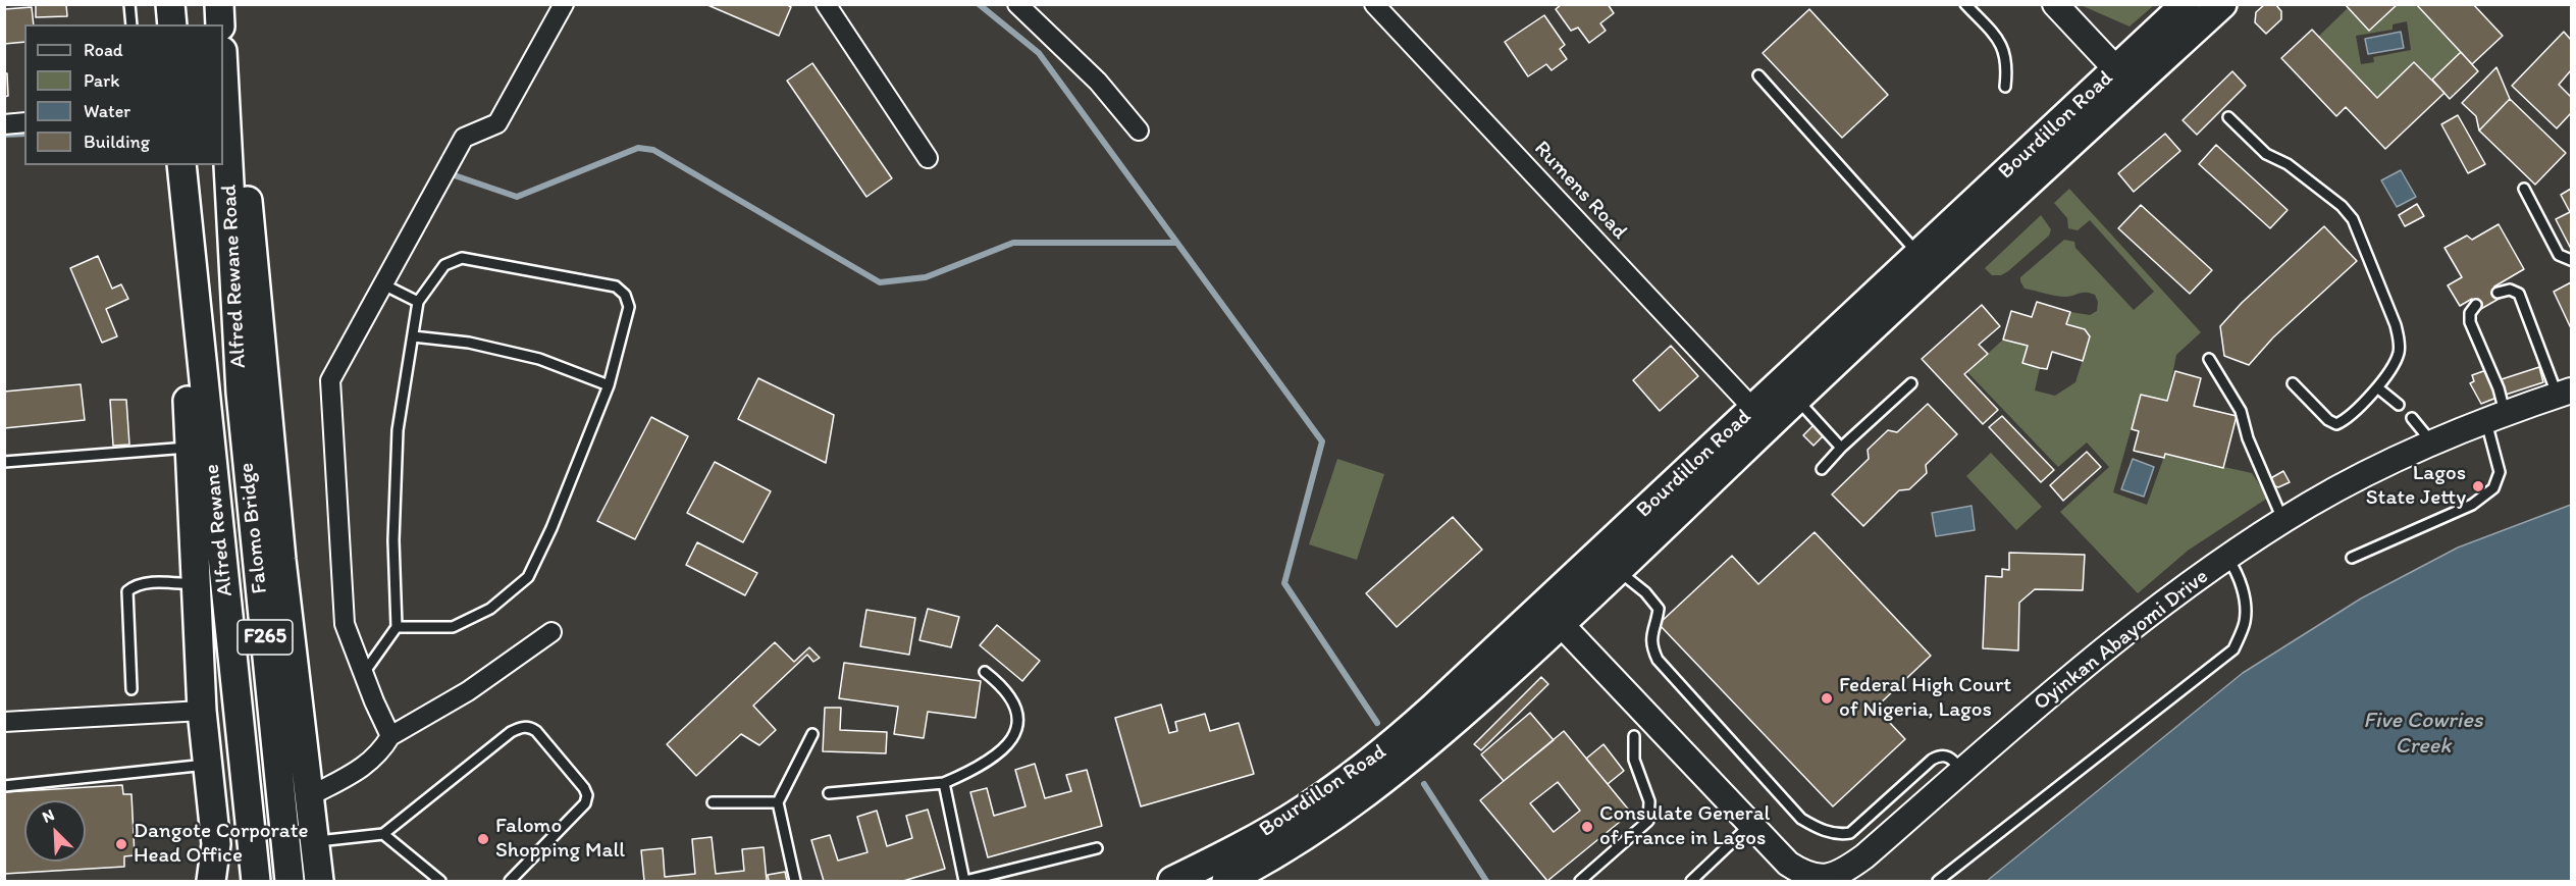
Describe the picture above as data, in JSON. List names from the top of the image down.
{
  "streets": {
    "main road": [
      "Bourdillon Road",
      "Alfred Rewane Road",
      "Falomo Bridge",
      "Alfred Rewane",
      "F265"
    ],
    "street": ["Rumens Road", "Oyinkan Abayomi Drive"]
  },
  "crossings": [
    ["Bourdillon Road", "Rumens Road"],
    ["Bourdillon Road", "Oyinkan Abayomi Drive"],
    ["Alfred Rewane Road", "Falomo Bridge"],
    ["Alfred Rewane Road", "Alfred Rewane"]
  ],
  "water": ["Five Cowries Creek"],
  "places": [
    "Lagos State Jetty",
    "Federal High Court of Nigeria, Lagos",
    "Consulate General of France in Lagos",
    "Falomo Shopping Mall",
    "Dangote Corporate Head Office"
  ],
  "legend": [
    "Road",
    "Park",
    "Water",
    "Building"
  ],
  "north": "top left"
}
